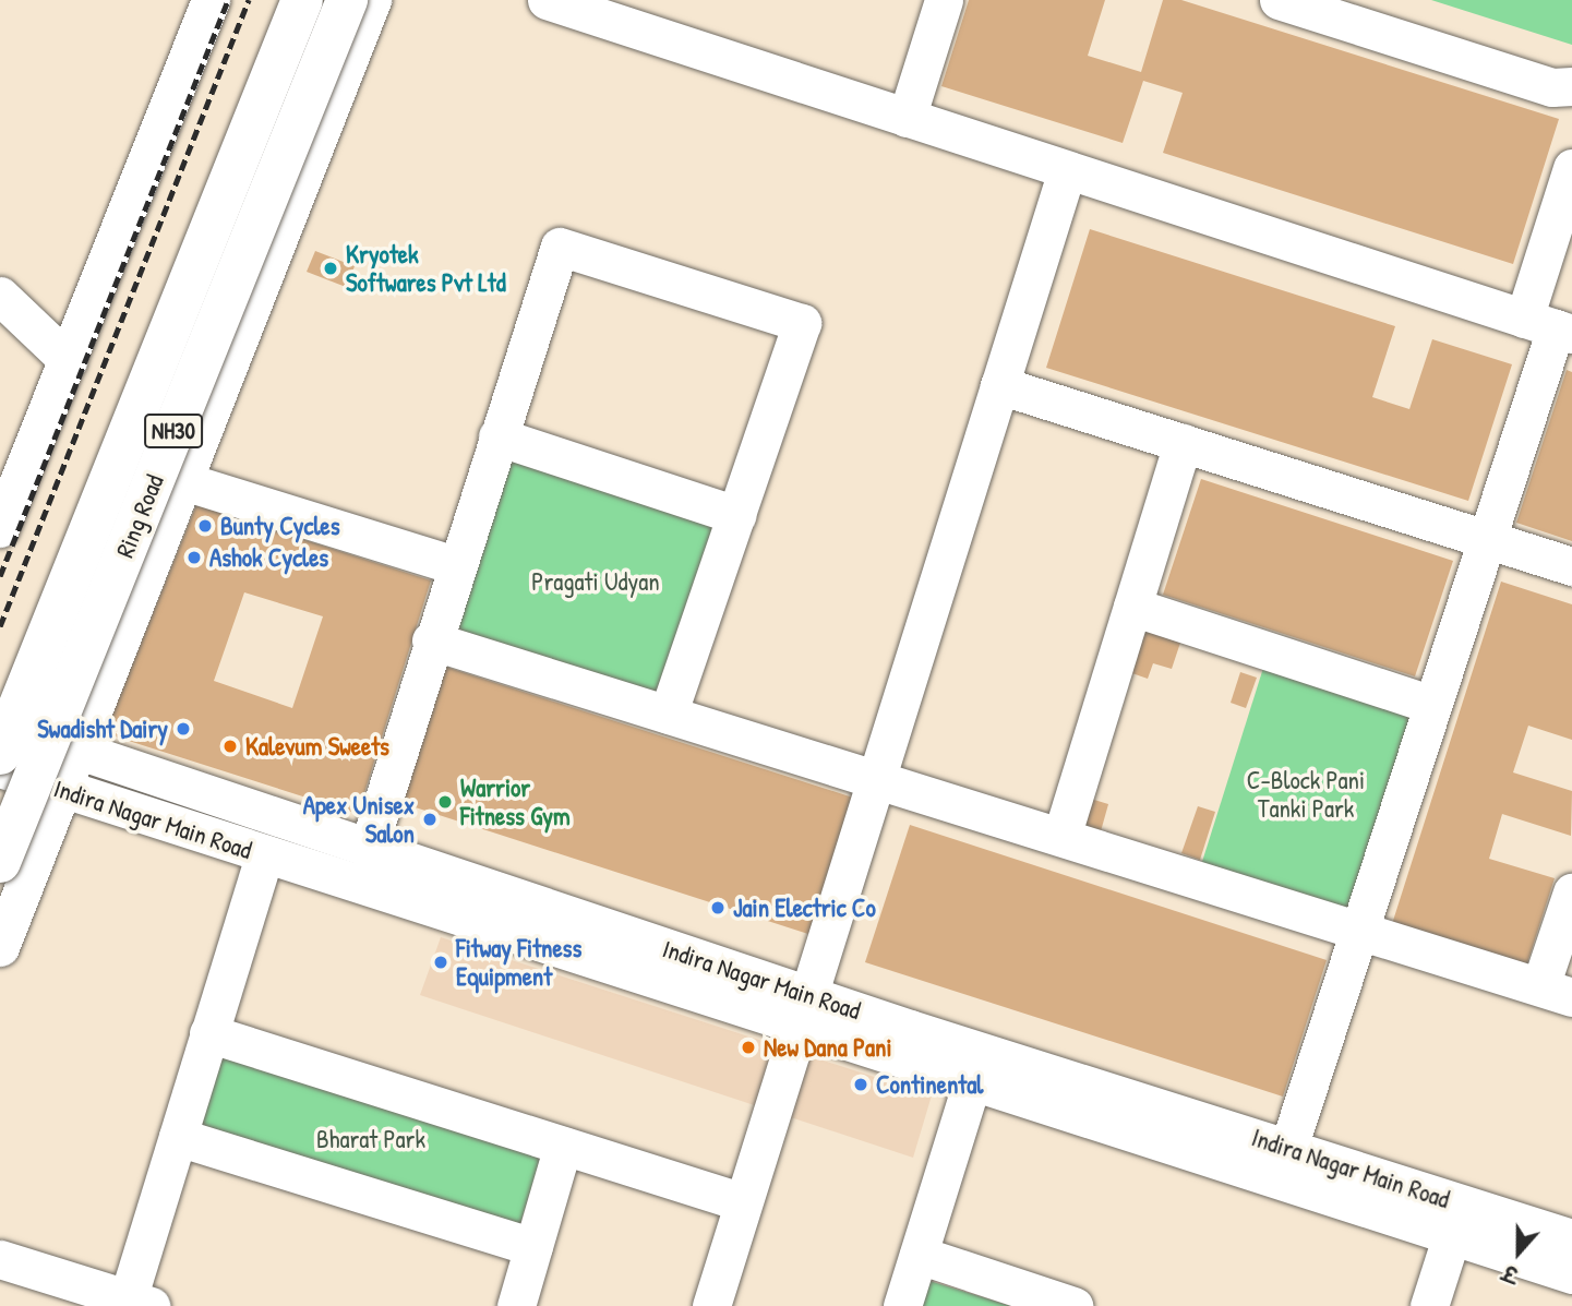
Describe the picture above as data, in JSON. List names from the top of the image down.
{
  "streets": {
    "highway": ["NH30", "Ring Road"],
    "street": ["Indira Nagar Main Road"]
  },
  "parks": ["Pragati Udyan", "C-Block Pani Tanki Park", "Bharat Park"],
  "places": [
    "Kryotek Softwares Pvt Ltd",
    "Bunty Cycles",
    "Ashok Cycles",
    "Swadisht Dairy",
    "Kalevum Sweets",
    "Warrior Fitness Gym",
    "Apex Unisex Salon",
    "Jain Electric Co",
    "Fitway Fitness Equipment",
    "New Dana Pani",
    "Continental"
  ],
  "north": "bottom"
}
